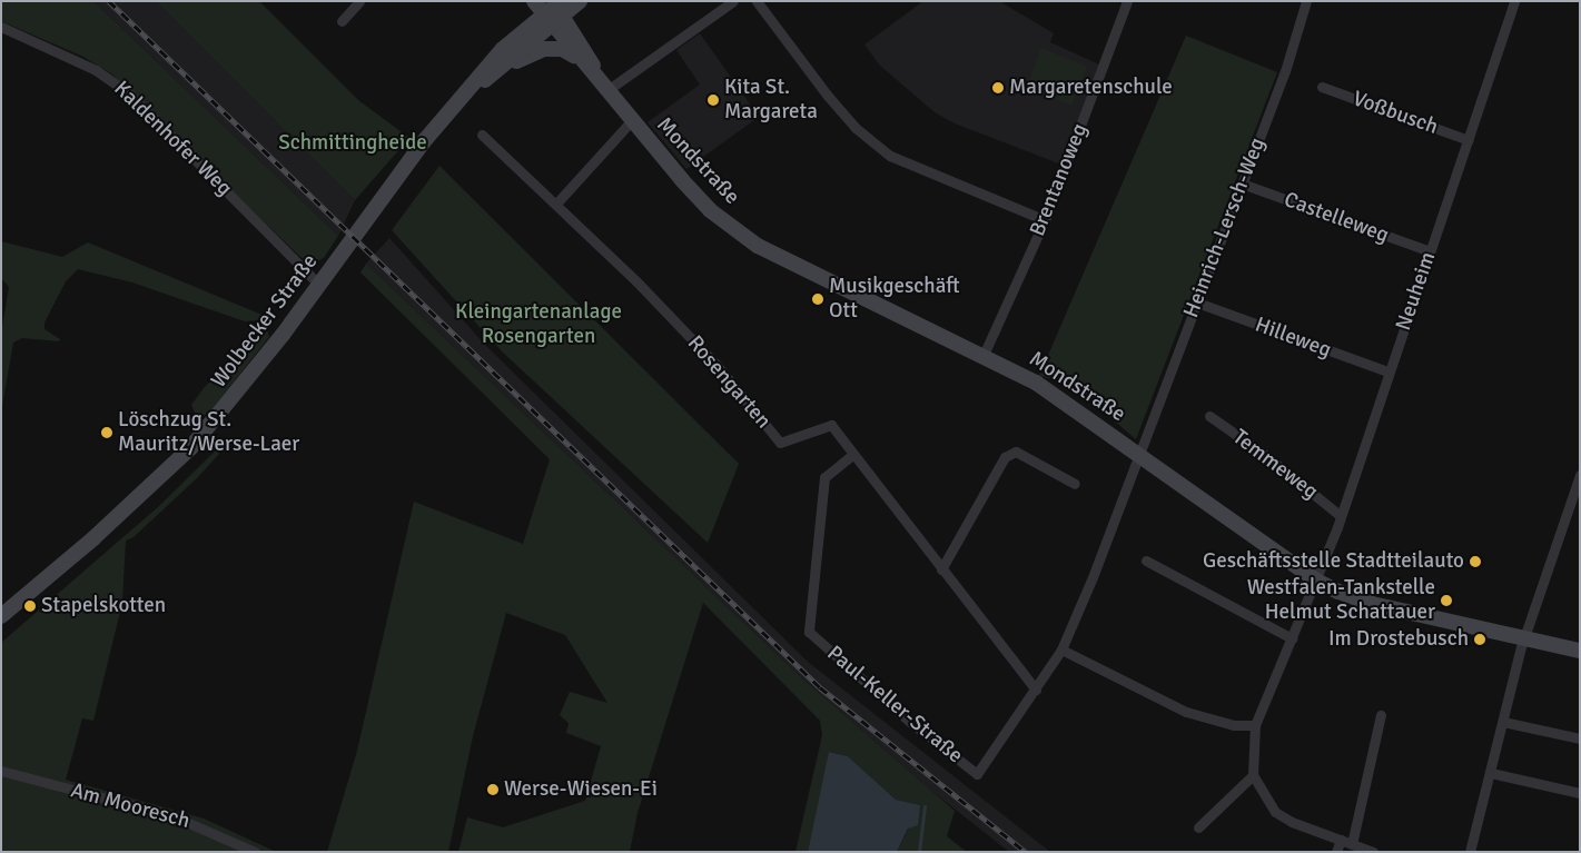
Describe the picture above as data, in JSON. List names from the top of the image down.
{
  "streets": {
    "street": [
      "Voßbusch",
      "Kaldenhofer Weg",
      "Mondstraße",
      "Brentanoweg",
      "Castelleweg",
      "Heinrich-Lersch-Weg",
      "Neuheim",
      "Wolbecker Straße",
      "Hilleweg",
      "Rosengarten",
      "Temmeweg",
      "Paul-Keller-Straße",
      "Am Mooresch"
    ]
  },
  "crossings": [
    ["Voßbusch", "Neuheim"],
    ["Kaldenhofer Weg", "Wolbecker Straße"],
    ["Mondstraße", "Brentanoweg"],
    ["Mondstraße", "Heinrich-Lersch-Weg"],
    ["Mondstraße", "Neuheim"],
    ["Mondstraße", "Wolbecker Straße"],
    ["Mondstraße", "Paul-Keller-Straße"],
    ["Castelleweg", "Heinrich-Lersch-Weg"],
    ["Castelleweg", "Neuheim"],
    ["Heinrich-Lersch-Weg", "Hilleweg"],
    ["Heinrich-Lersch-Weg", "Paul-Keller-Straße"],
    ["Neuheim", "Hilleweg"],
    ["Neuheim", "Temmeweg"],
    ["Rosengarten", "Paul-Keller-Straße"]
  ],
  "parks": ["Schmittingheide", "Kleingartenanlage Rosengarten"],
  "places": [
    "Margaretenschule",
    "Kita St. Margareta",
    "Musikgeschäft Ott",
    "Löschzug St. Mauritz/Werse-Laer",
    "Geschäftsstelle Stadtteilauto",
    "Westfalen-Tankstelle Helmut Schattauer",
    "Stapelskotten",
    "Im Drostebusch",
    "Werse-Wiesen-Ei"
  ]
}
